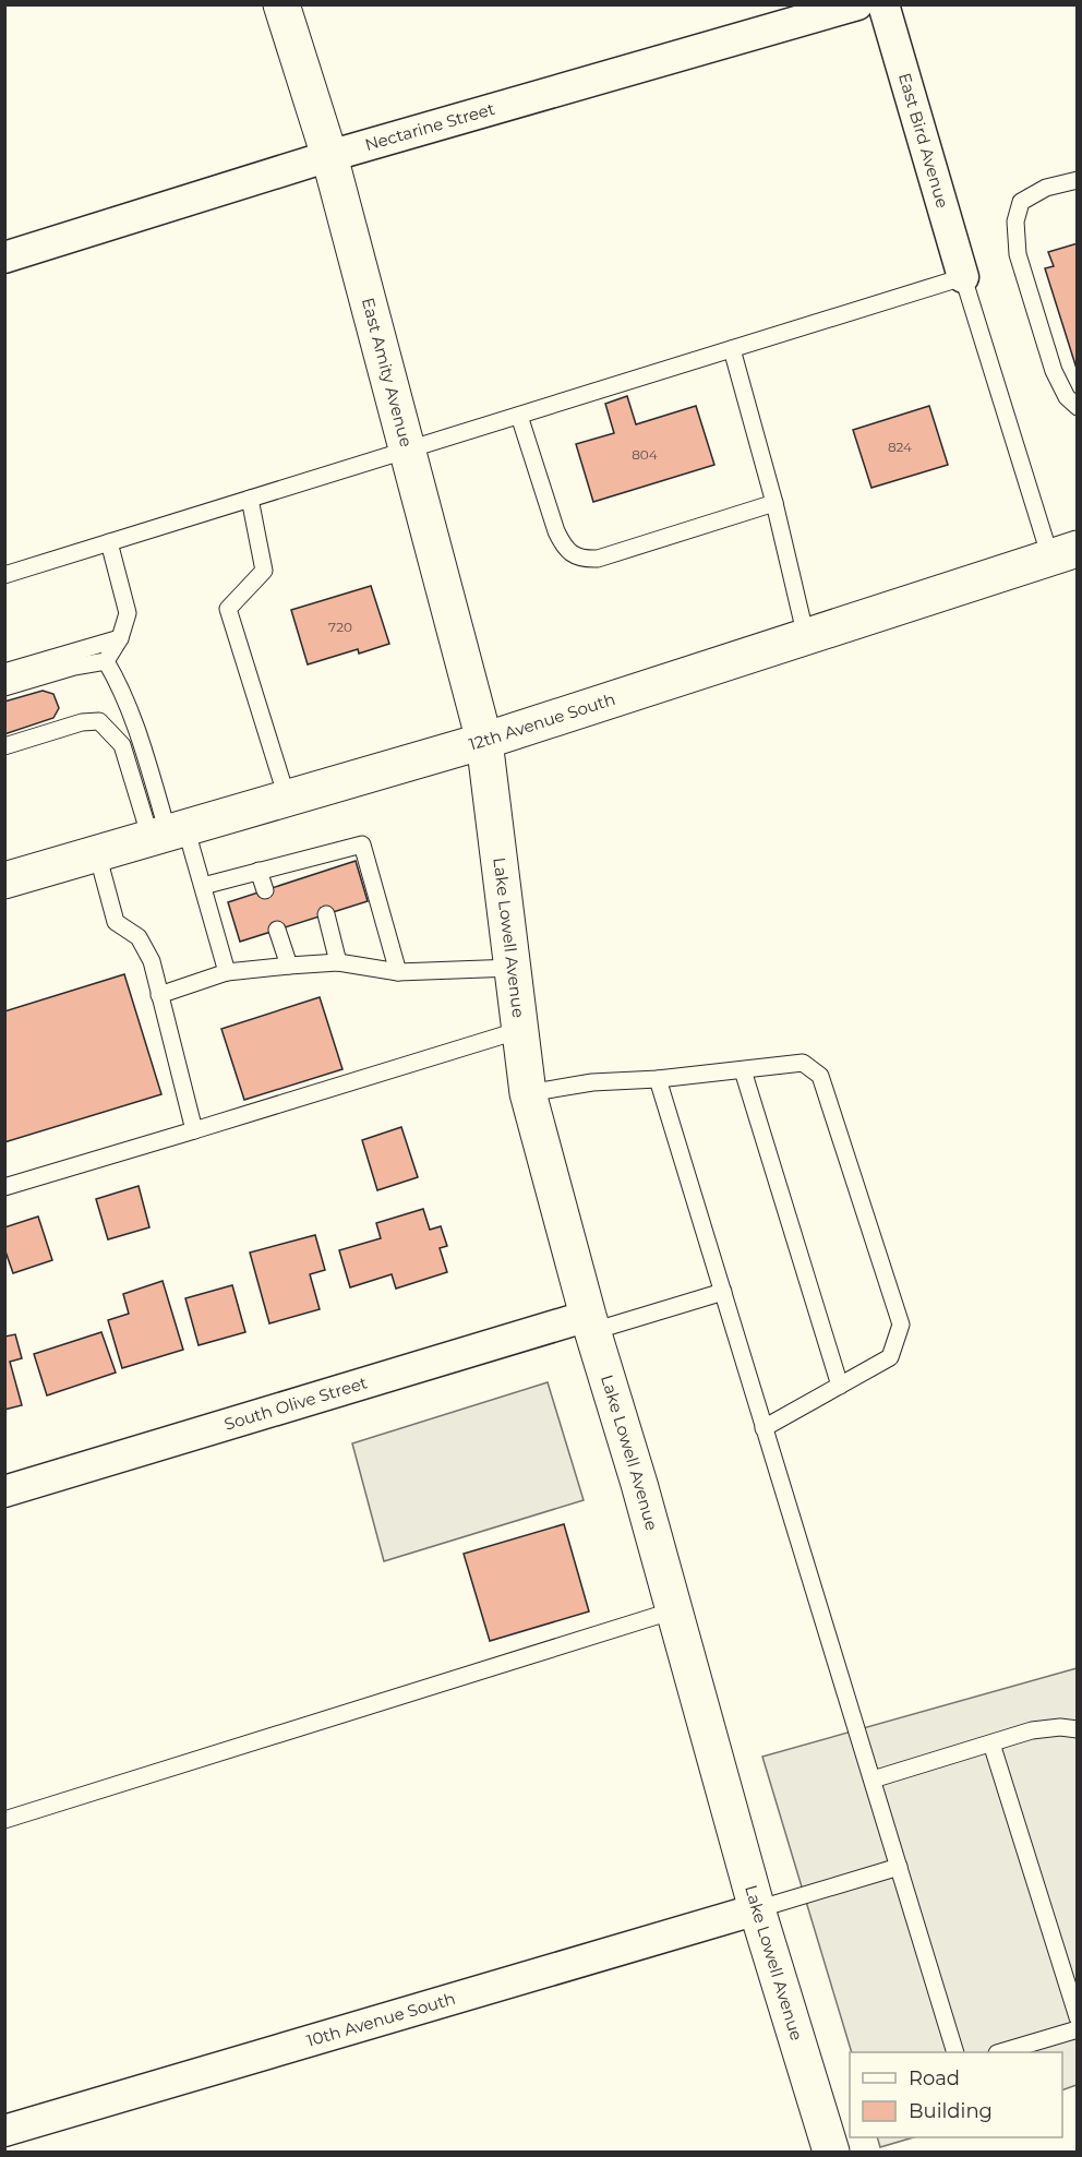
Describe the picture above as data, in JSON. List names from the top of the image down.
{
  "streets": {
    "main road": ["East Amity Avenue", "12th Avenue South", "Lake Lowell Avenue"],
    "street": [
      "Nectarine Street",
      "East Bird Avenue",
      "South Olive Street",
      "10th Avenue South"
    ]
  },
  "crossings": [
    ["Nectarine Street", "East Amity Avenue"],
    ["East Amity Avenue", "12th Avenue South"],
    ["East Amity Avenue", "Lake Lowell Avenue"],
    ["12th Avenue South", "Lake Lowell Avenue"],
    ["Lake Lowell Avenue", "South Olive Street"],
    ["Lake Lowell Avenue", "10th Avenue South"]
  ],
  "house_numbers": ["824", "804", "720"],
  "legend": ["Road", "Building"]
}
